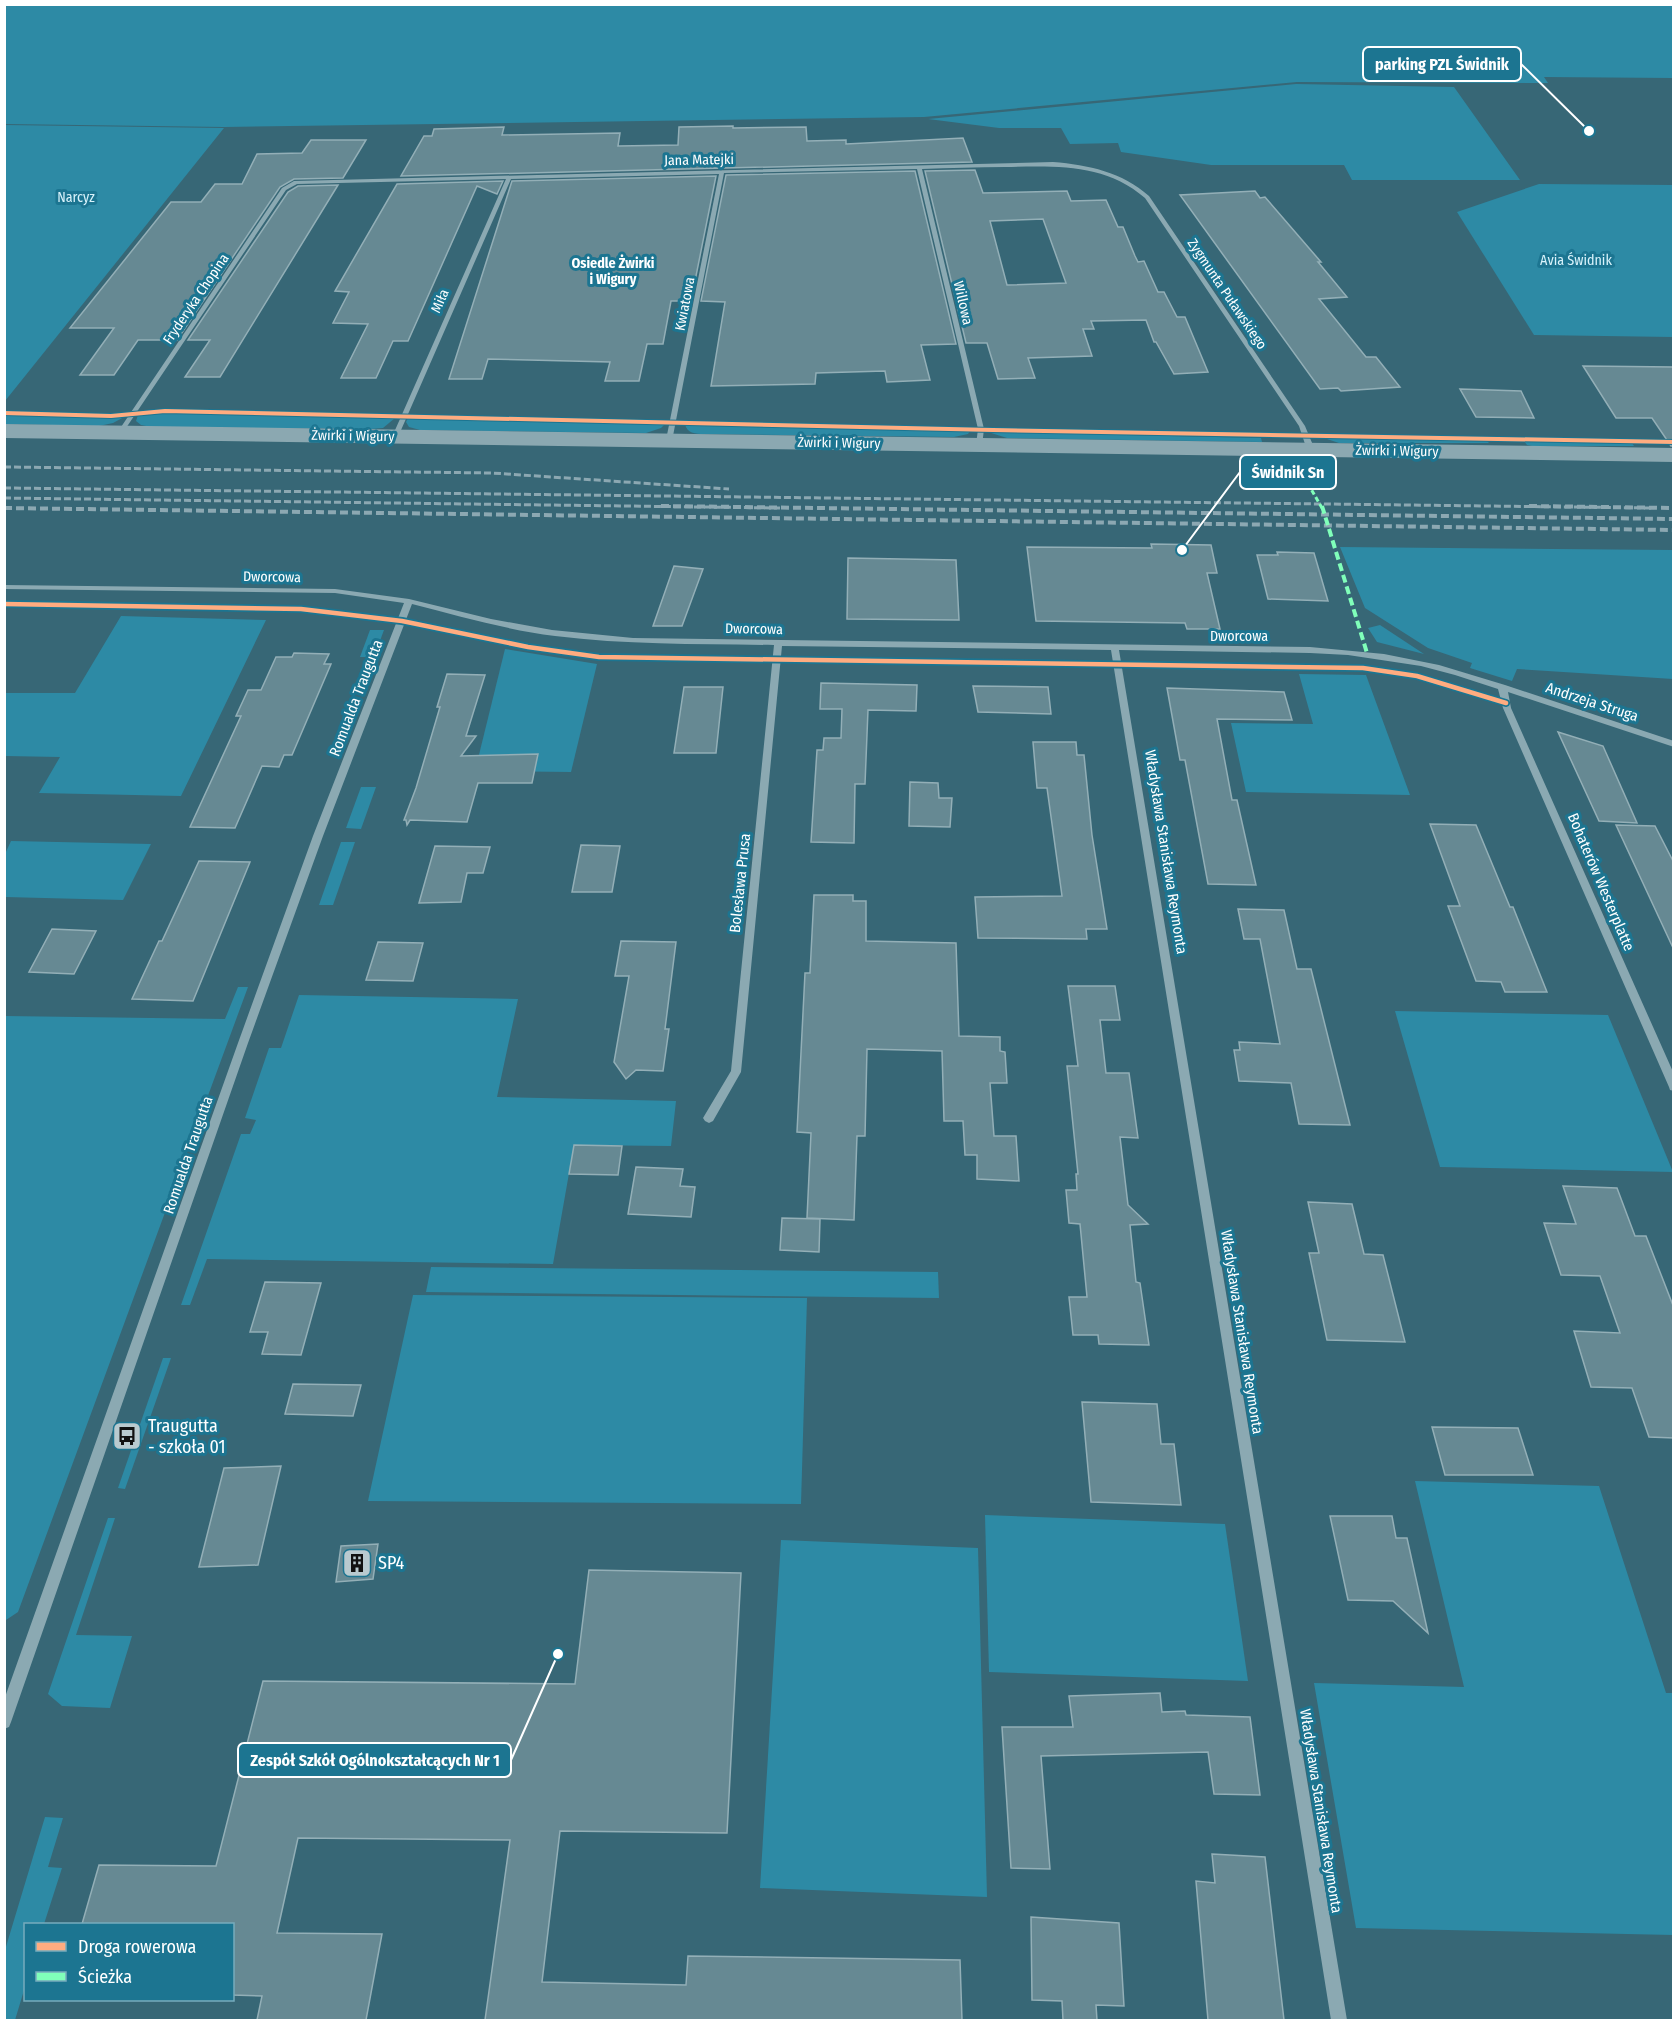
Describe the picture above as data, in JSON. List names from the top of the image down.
{
  "streets": {
    "main road": ["Żwirki i Wigury"],
    "street": [
      "Jana Matejki",
      "Zygmunta Puławskiego",
      "Fryderyka Chopina",
      "Miła",
      "Willowa",
      "Kwiatowa",
      "Dworcowa",
      "Romualda Traugutta",
      "Andrzeja Struga",
      "Władysława Stanisława Reymonta",
      "Bohaterów Westerplatte",
      "Bolesława Prusa"
    ]
  },
  "crossings": [
    ["Jana Matejki", "Zygmunta Puławskiego"],
    ["Jana Matejki", "Fryderyka Chopina"],
    ["Jana Matejki", "Miła"],
    ["Jana Matejki", "Willowa"],
    ["Jana Matejki", "Kwiatowa"],
    ["Zygmunta Puławskiego", "Żwirki i Wigury"],
    ["Fryderyka Chopina", "Żwirki i Wigury"],
    ["Miła", "Żwirki i Wigury"],
    ["Willowa", "Żwirki i Wigury"],
    ["Kwiatowa", "Żwirki i Wigury"],
    ["Dworcowa", "Romualda Traugutta"],
    ["Dworcowa", "Andrzeja Struga"],
    ["Dworcowa", "Władysława Stanisława Reymonta"],
    ["Dworcowa", "Bohaterów Westerplatte"],
    ["Dworcowa", "Bolesława Prusa"],
    ["Andrzeja Struga", "Bohaterów Westerplatte"]
  ],
  "districts": ["Osiedle Żwirki i Wigury"],
  "parks": ["Narcyz", "Avia Świdnik"],
  "places": {
    "other": ["parking PZL Świdnik", "Świdnik Sn", "Zespół Szkół Ogólnokształcących Nr 1"],
    "bus stop": ["Traugutta - szkoła 01"],
    "building": ["SP4"]
  },
  "legend": ["Droga rowerowa", "Ścieżka"]
}
